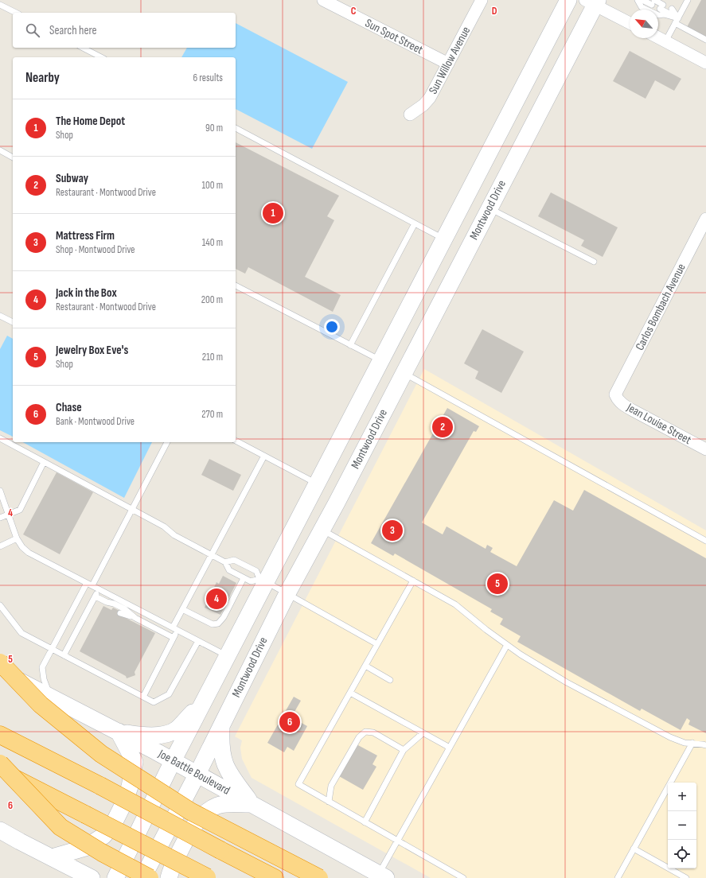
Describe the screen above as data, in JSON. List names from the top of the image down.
{
  "streets": {
    "street": [
      "Sun Spot Street",
      "Sun Willow Avenue",
      "Montwood Drive",
      "Carlos Bombach Avenue",
      "Jean Louise Street",
      "Joe Battle Boulevard"
    ]
  },
  "crossings": [
    ["Sun Spot Street", "Sun Willow Avenue"],
    ["Montwood Drive", "Joe Battle Boulevard"],
    ["Carlos Bombach Avenue", "Jean Louise Street"]
  ],
  "north": "top left",
  "page": {
    "search": "Search here",
    "heading": ["Nearby", "6 results"],
    "list": [
      {
        "mark": "1",
        "name": "The Home Depot",
        "note": "Shop",
        "value": "90 m"
      },
      {
        "mark": "2",
        "name": "Subway",
        "note": "Restaurant · Montwood Drive",
        "value": "100 m"
      },
      {
        "mark": "3",
        "name": "Mattress Firm",
        "note": "Shop · Montwood Drive",
        "value": "140 m"
      },
      {
        "mark": "4",
        "name": "Jack in the Box",
        "note": "Restaurant · Montwood Drive",
        "value": "200 m"
      },
      {
        "mark": "5",
        "name": "Jewelry Box Eve's",
        "note": "Shop",
        "value": "210 m"
      },
      {
        "mark": "6",
        "name": "Chase",
        "note": "Bank · Montwood Drive",
        "value": "270 m"
      }
    ],
    "pins": [
      "1",
      "2",
      "3",
      "5",
      "4",
      "6"
    ],
    "map_buttons": ["+", "−"]
  },
  "grid": {
    "columns": ["C", "D"],
    "rows": ["4", "5", "6"]
  }
}
